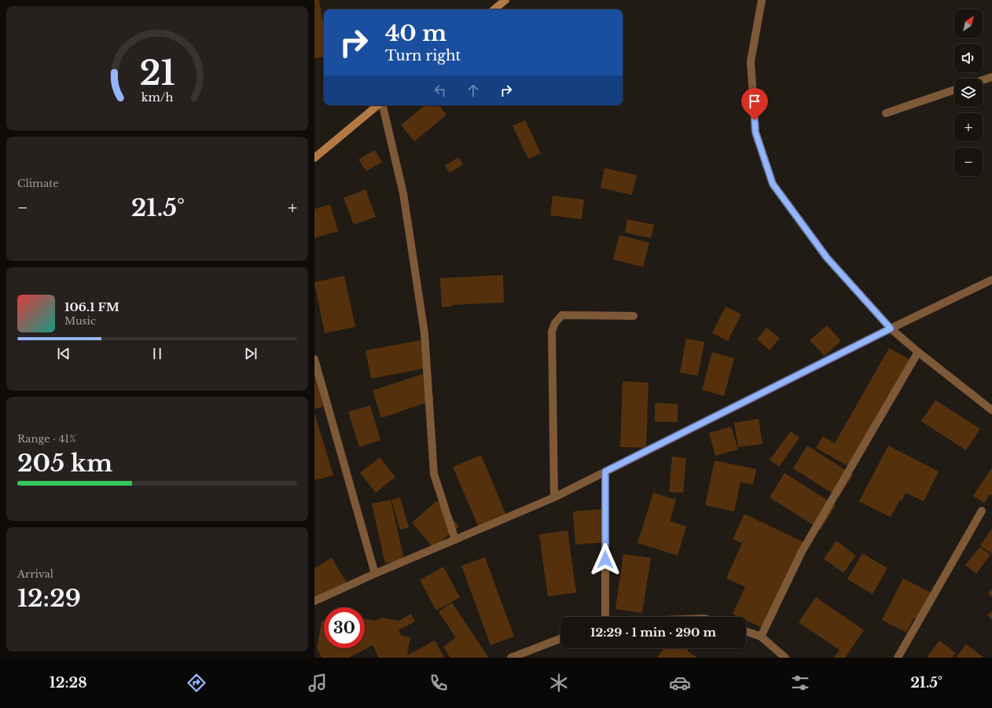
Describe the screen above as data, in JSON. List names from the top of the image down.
{
  "north": "top right",
  "page": {
    "map_buttons": ["+", "−"],
    "turn": ["40 m", "Turn right"],
    "tile": [
      "Climate",
      ["Range · 41%", "205 km"],
      ["Arrival", "12:29"]
    ],
    "heat": ["−", "21.5°", "+"],
    "song": ["106.1 FM", "Music"],
    "limit": "30",
    "trip": "12:29 · 1 min · 290 m",
    "tabs": ["12:28", "21.5°"],
    "gauge": ["21", "km/h"]
  }
}
